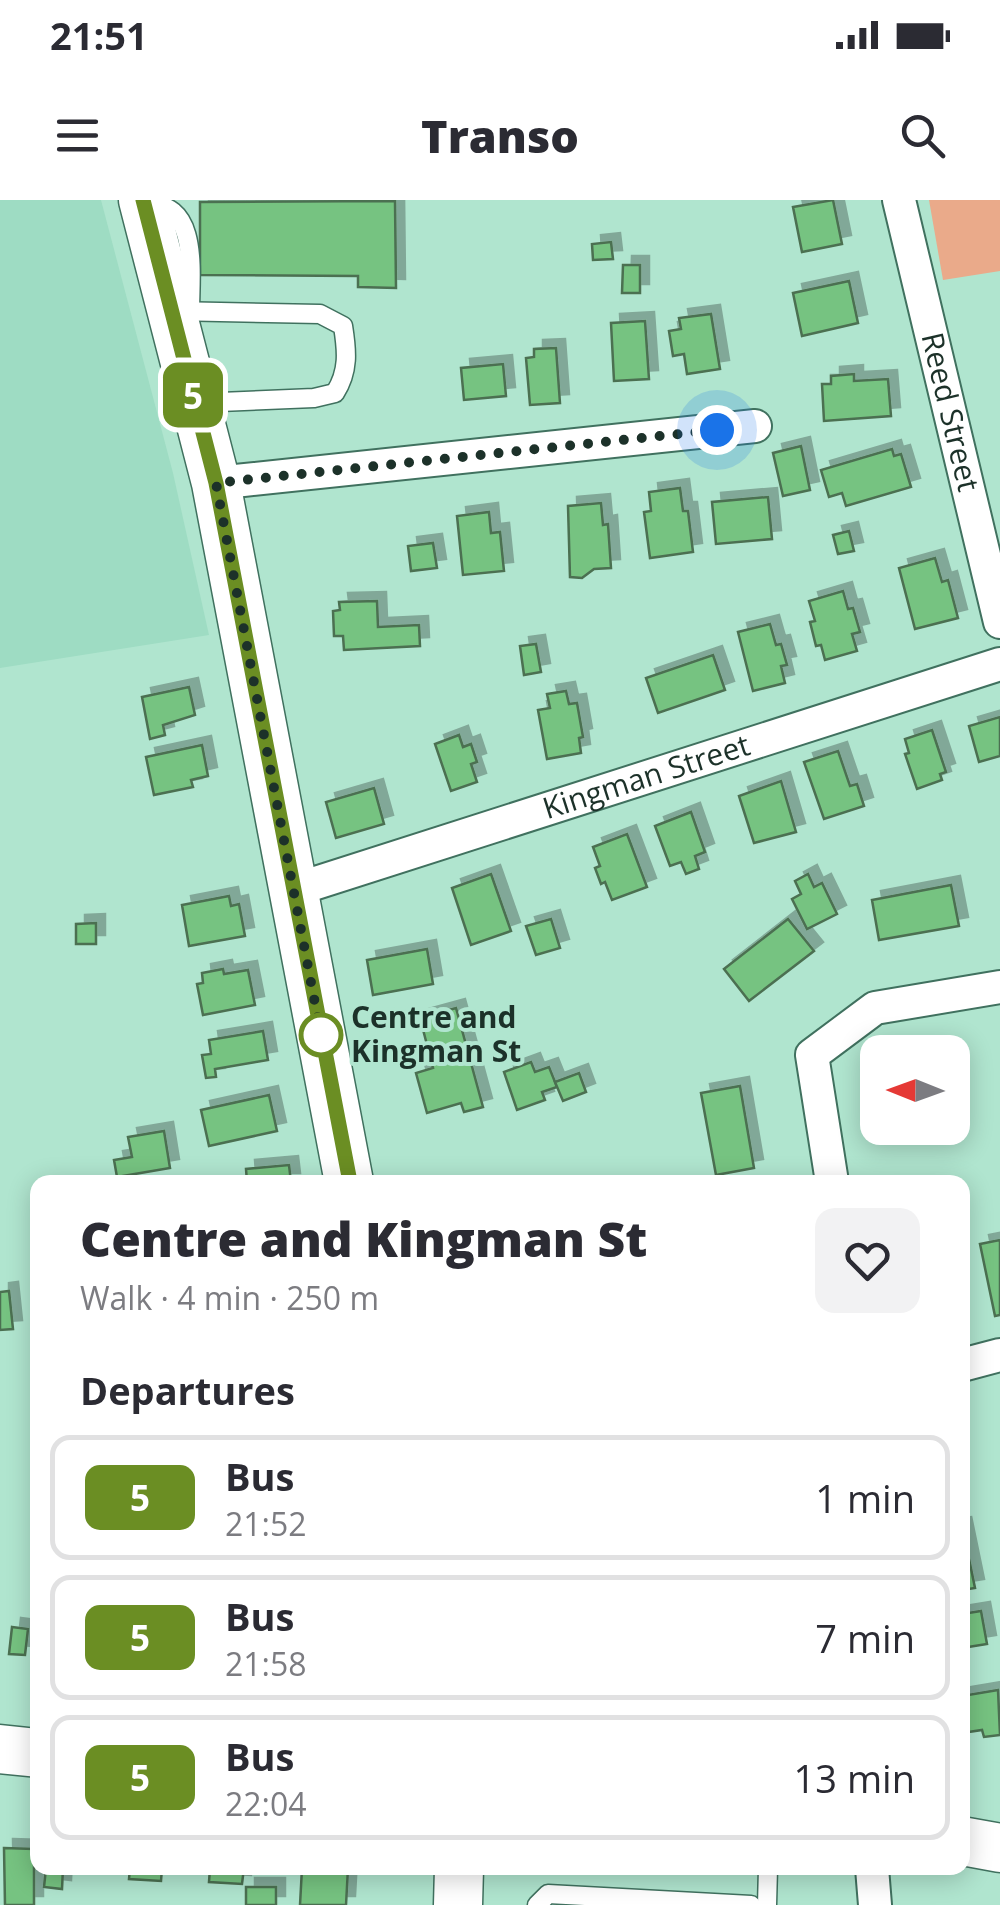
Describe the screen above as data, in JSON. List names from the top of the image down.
{
  "streets": {
    "street": ["Reed Street", "Kingman Street"]
  },
  "places": ["Centre and Kingman St"],
  "lines": ["bus line 5"],
  "north": "left",
  "page": {
    "status": "21:51",
    "header": "Transo",
    "on_map": "5",
    "heading": [
      ["Centre and Kingman St", "Walk · 4 min · 250 m"],
      "Departures"
    ],
    "list": [
      {
        "mark": "5",
        "name": "Bus",
        "note": "21:52",
        "value": "1 min"
      },
      {
        "mark": "5",
        "name": "Bus",
        "note": "21:58",
        "value": "7 min"
      },
      {
        "mark": "5",
        "name": "Bus",
        "note": "22:04",
        "value": "13 min"
      }
    ]
  }
}
